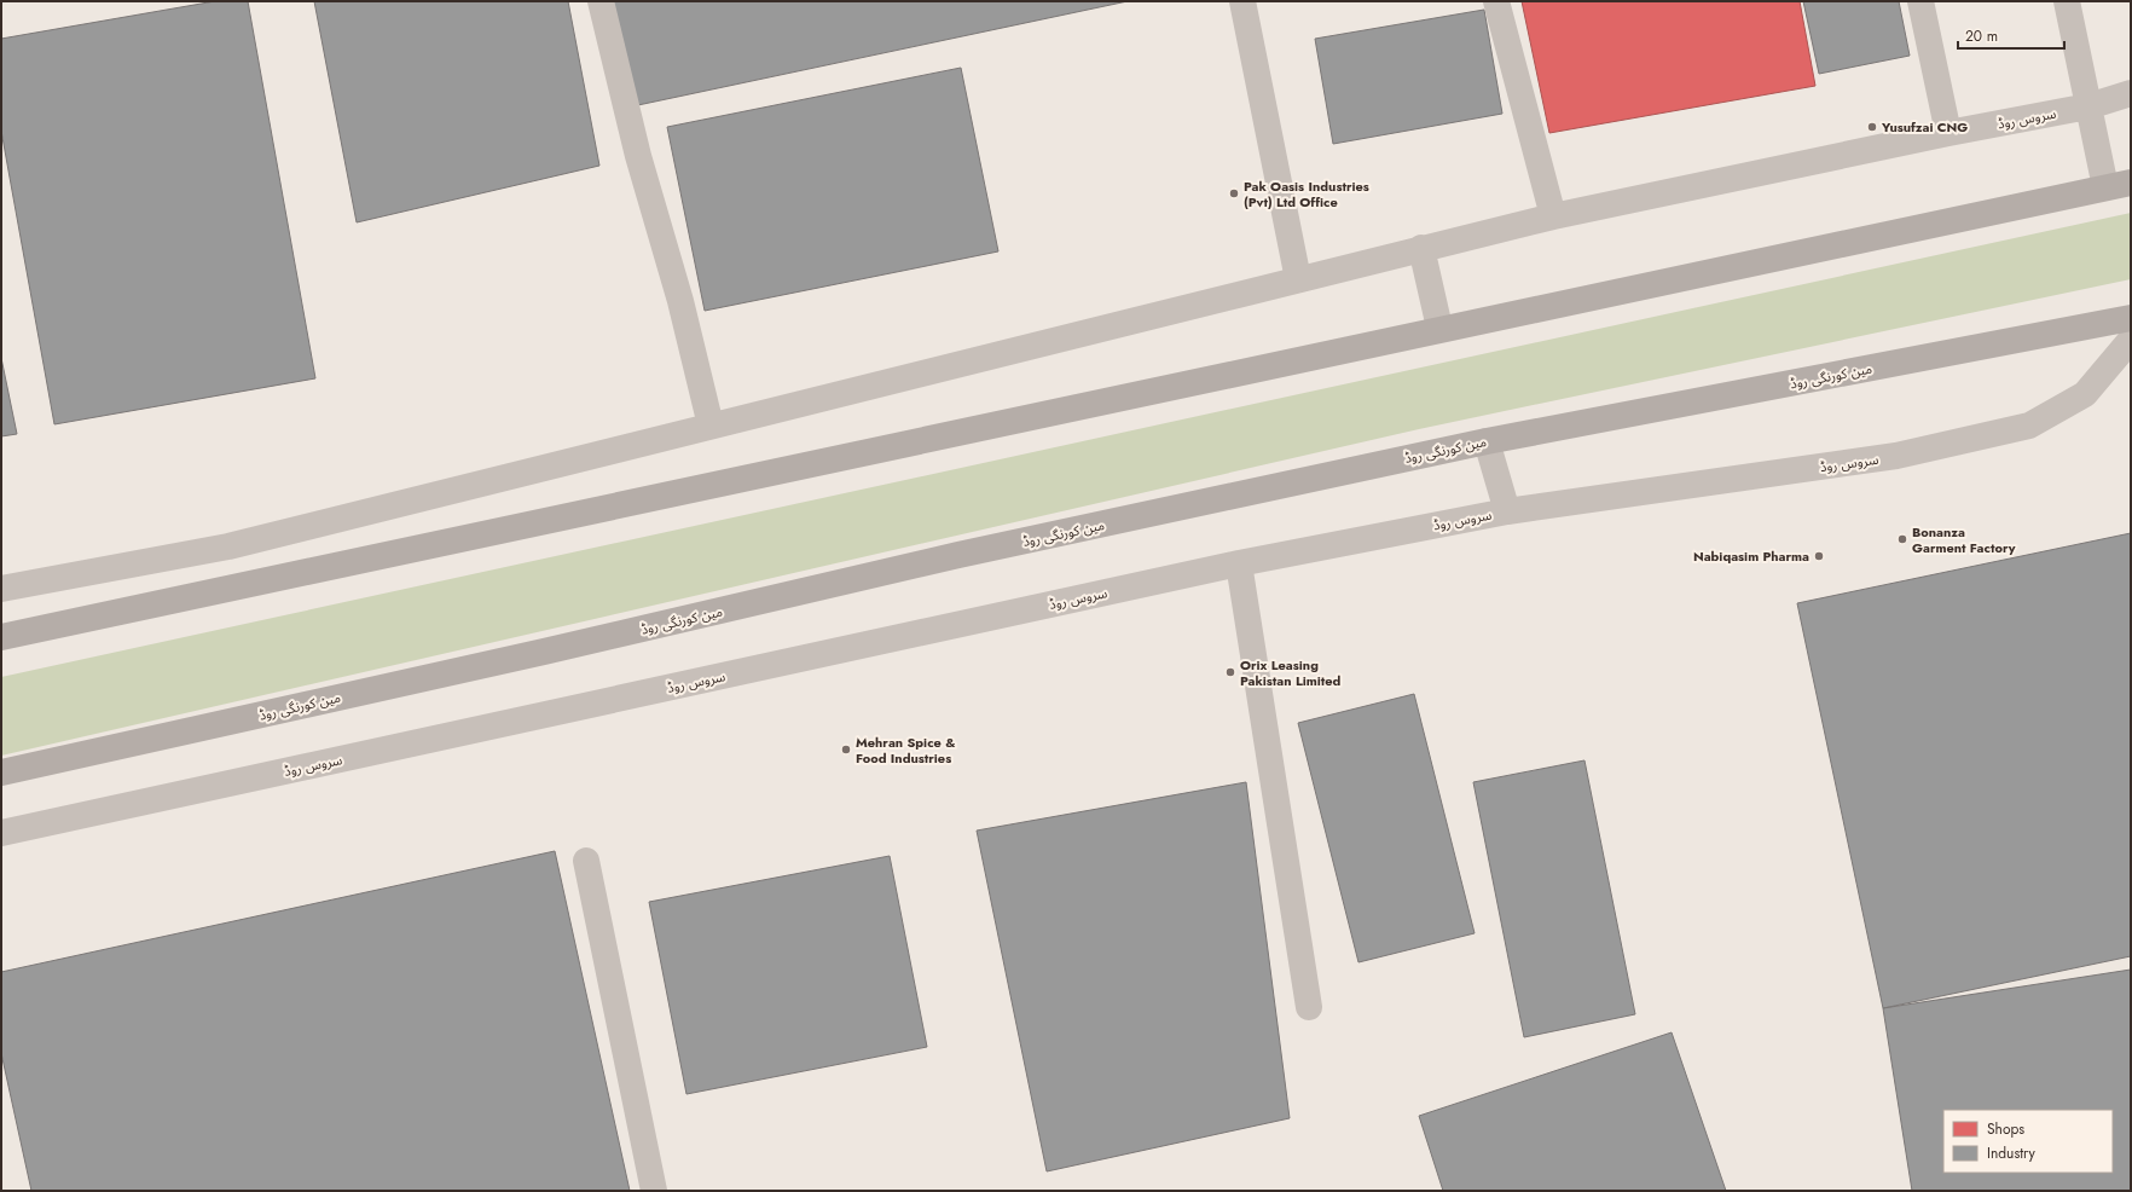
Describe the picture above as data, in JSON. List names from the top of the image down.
{
  "streets": {
    "main road": ["مین کورنگی روڈ"],
    "street": ["سروس روڈ"]
  },
  "places": [
    "Yusufzai CNG",
    "Pak Oasis Industries (Pvt) Ltd Office",
    "Bonanza Garment Factory",
    "Nabiqasim Pharma",
    "Orix Leasing Pakistan Limited",
    "Mehran Spice & Food Industries"
  ],
  "legend": ["Shops", "Industry"],
  "scale_bar": "20 m"
}
